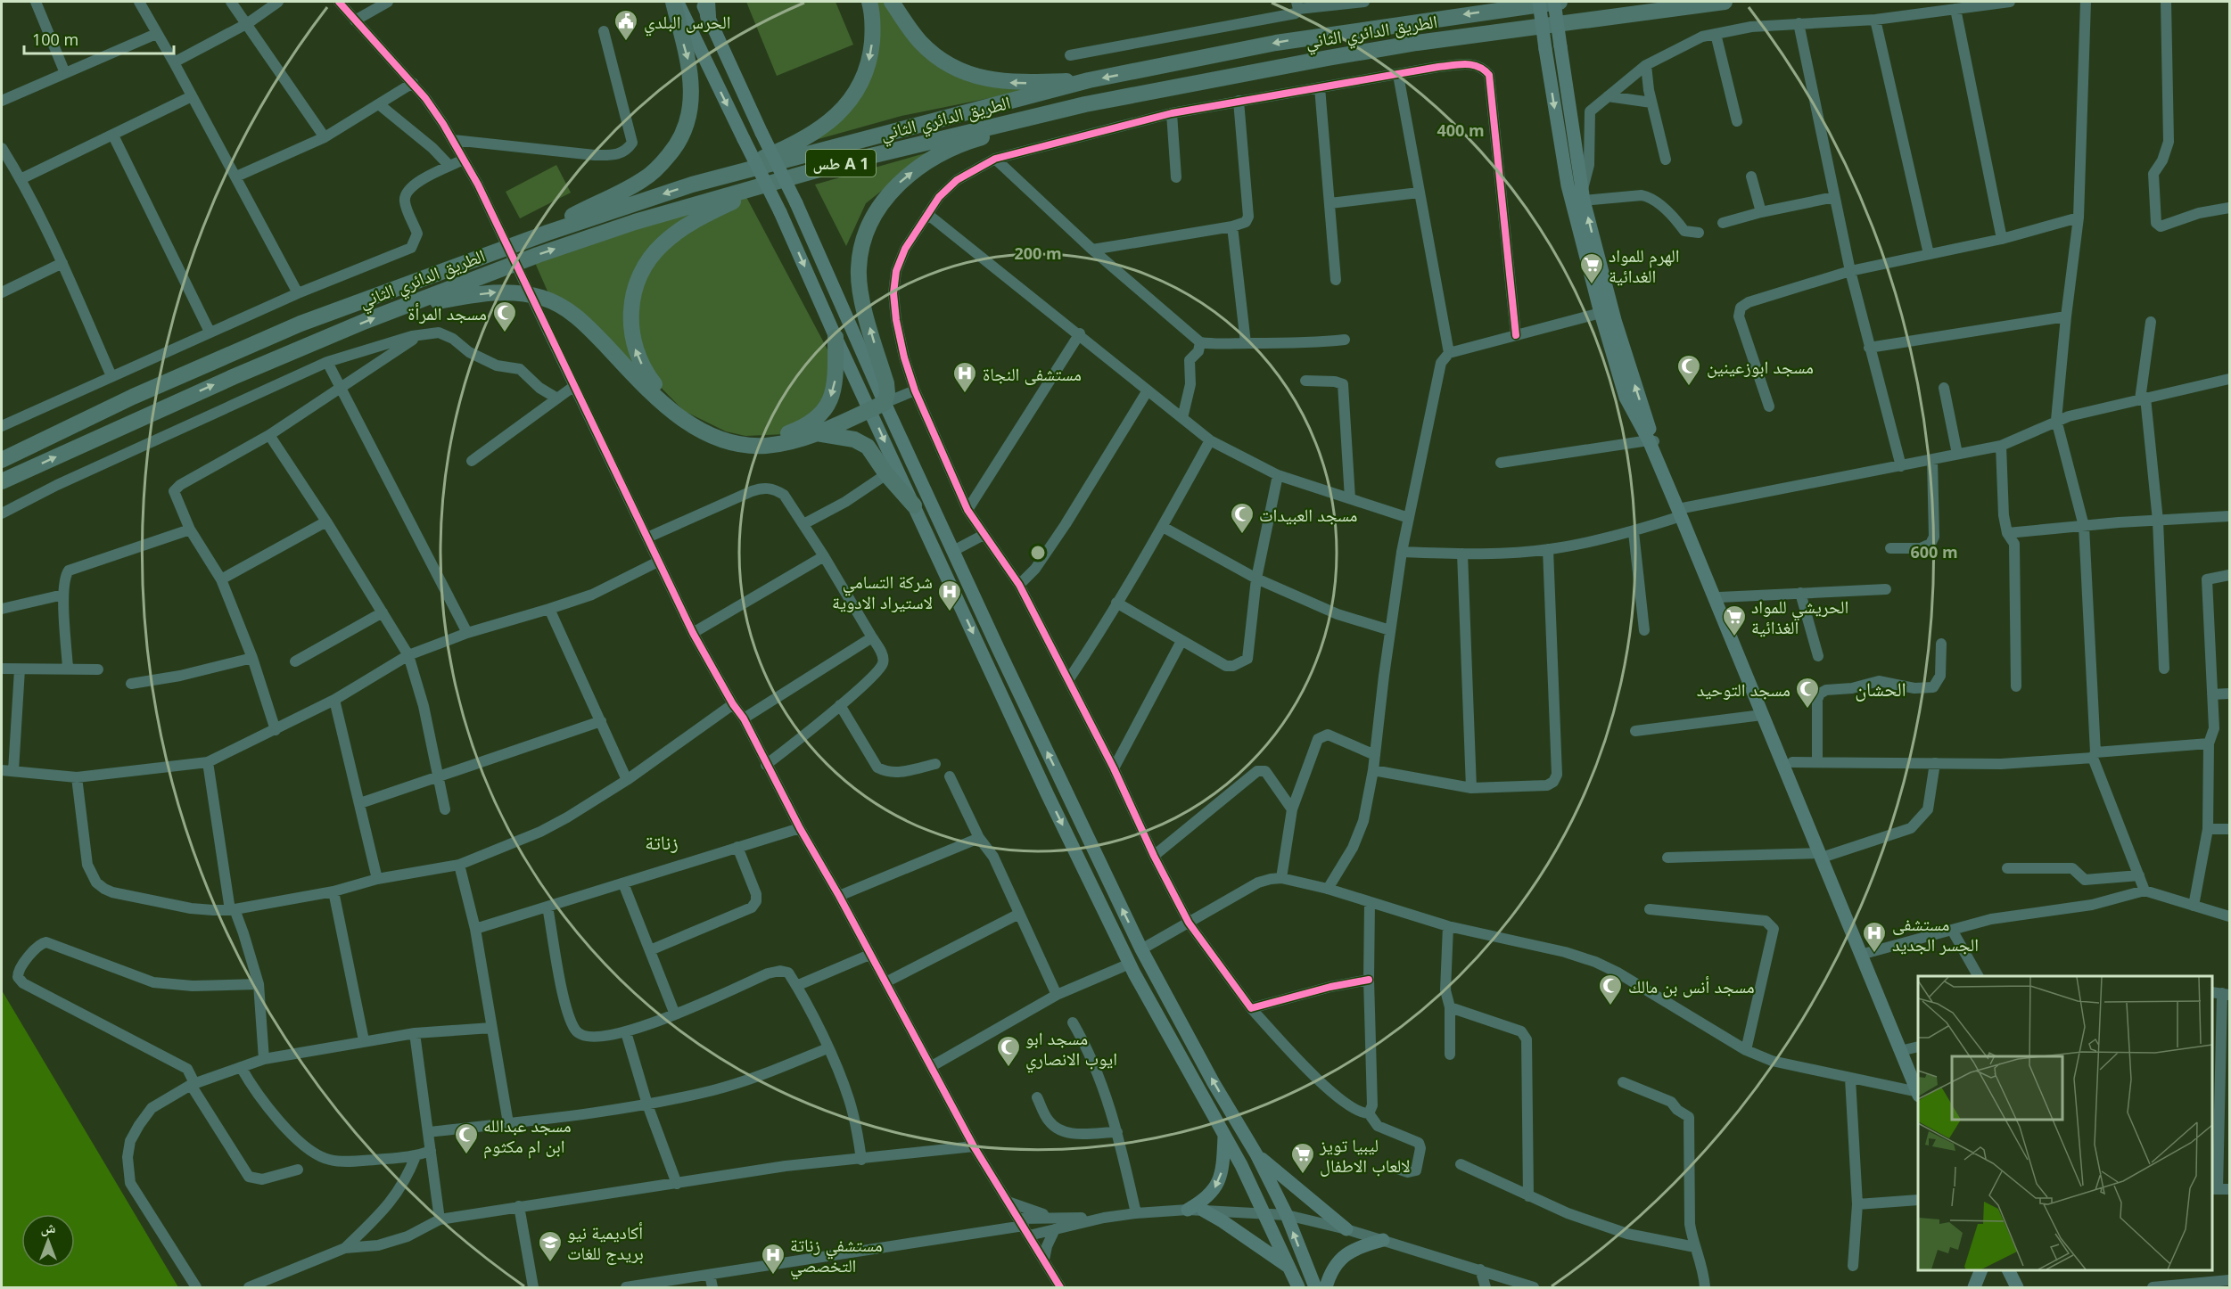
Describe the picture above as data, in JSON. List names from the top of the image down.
{
  "streets": {
    "highway": ["الطريق الدائري الثاني", "طس A 1"]
  },
  "districts": ["الحشان", "زناتة"],
  "places": {
    "public building": ["الحرس البلدي"],
    "supermarket": ["الهرم للمواد الغدائية", "الحريشي للمواد الغذائية", "ليبيا تويز لالعاب الاطفال"],
    "mosque": [
      "مسجد المرأة",
      "مسجد ابوزعينين",
      "مسجد العبيدات",
      "مسجد التوحيد",
      "مسجد أنس بن مالك",
      "مسجد ابو ايوب الانصاري",
      "مسجد عبدالله ابن ام مكثوم"
    ],
    "hospital": [
      "مستشفى النجاة",
      "شركة التسامي لاستيراد الادوية",
      "مستشفى الجسر الجديد",
      "مستشفي زناتة التخصصي"
    ],
    "school or university": ["أكاديمية نيو بريدج للغات"]
  },
  "scale_bar": "100 m",
  "north": "top",
  "rings": ["400 m", "200 m", "600 m"]
}
